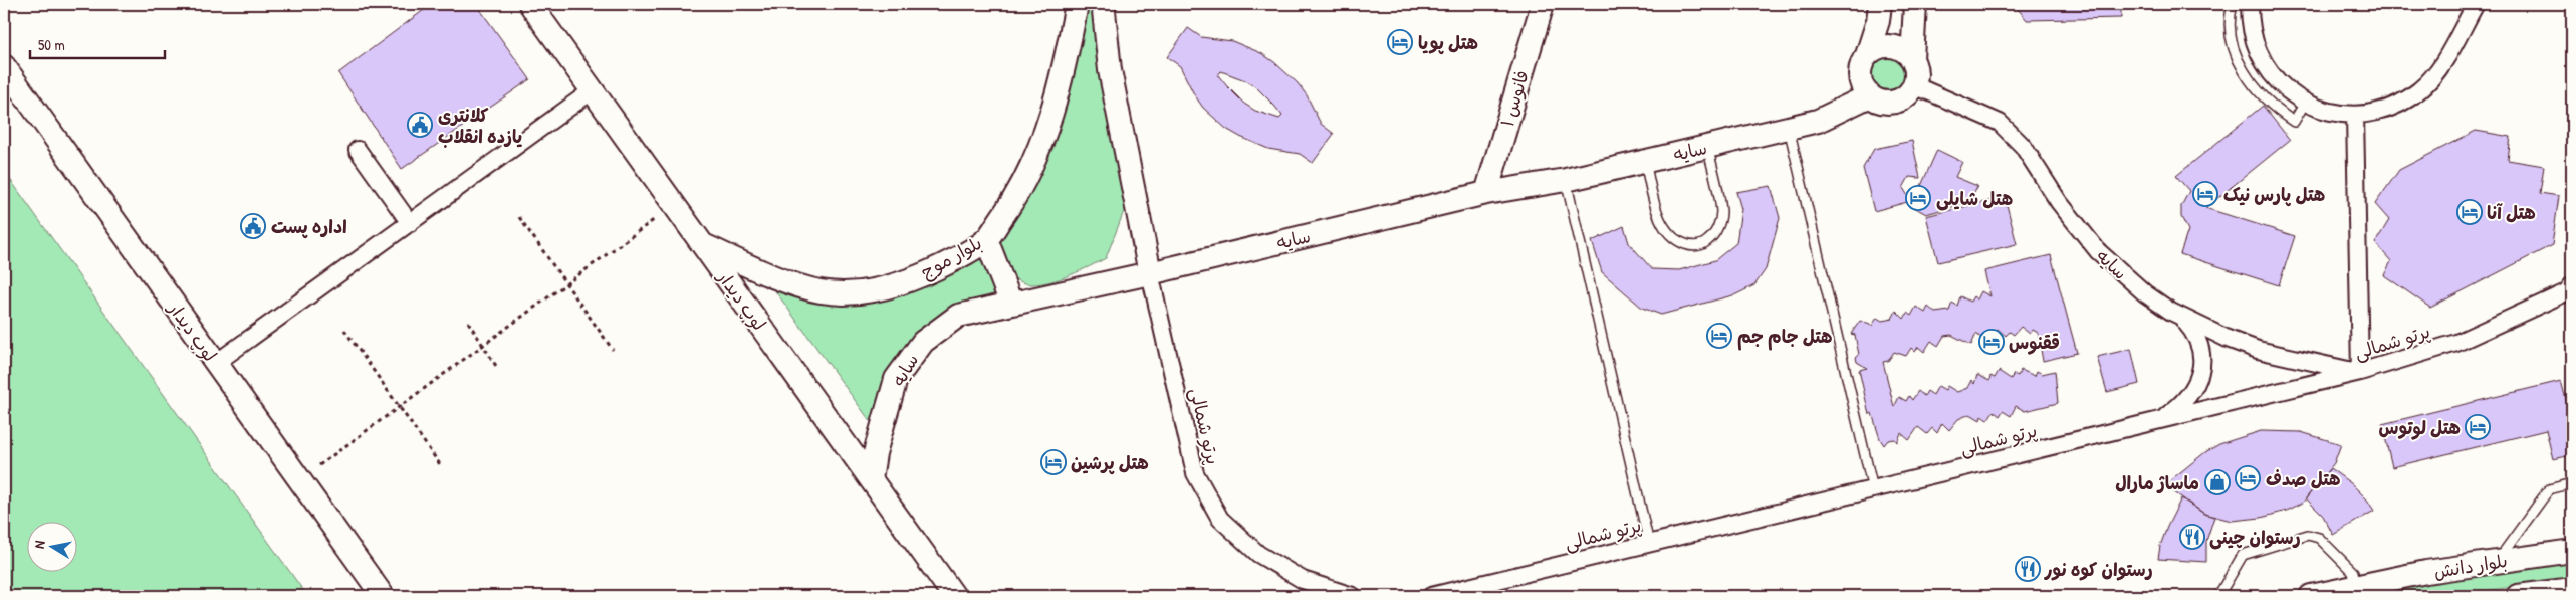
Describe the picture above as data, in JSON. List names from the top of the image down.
{
  "streets": {
    "street": [
      "فانوس ۱",
      "سایه",
      "بلوار موج",
      "لوپ دیدار",
      "پرتو شمالی",
      "بلوار دانش"
    ]
  },
  "crossings": [
    ["فانوس ۱", "سایه"],
    ["سایه", "لوپ دیدار"],
    ["سایه", "پرتو شمالی"],
    ["بلوار موج", "لوپ دیدار"]
  ],
  "places": {
    "hotel": [
      "هتل پویا",
      "هتل پارس نیک",
      "هتل شایلی",
      "هتل آنا",
      "هتل جام جم",
      "ققنوس",
      "هتل لوتوس",
      "هتل پرشین",
      "هتل صدف"
    ],
    "public building": ["کلانتری یازده انقلاب", "اداره پست"],
    "shop": ["ماساژ مارال"],
    "restaurant": ["رستوان چینی", "رستوان کوه نور"]
  },
  "scale_bar": "50 m",
  "north": "left"
}
